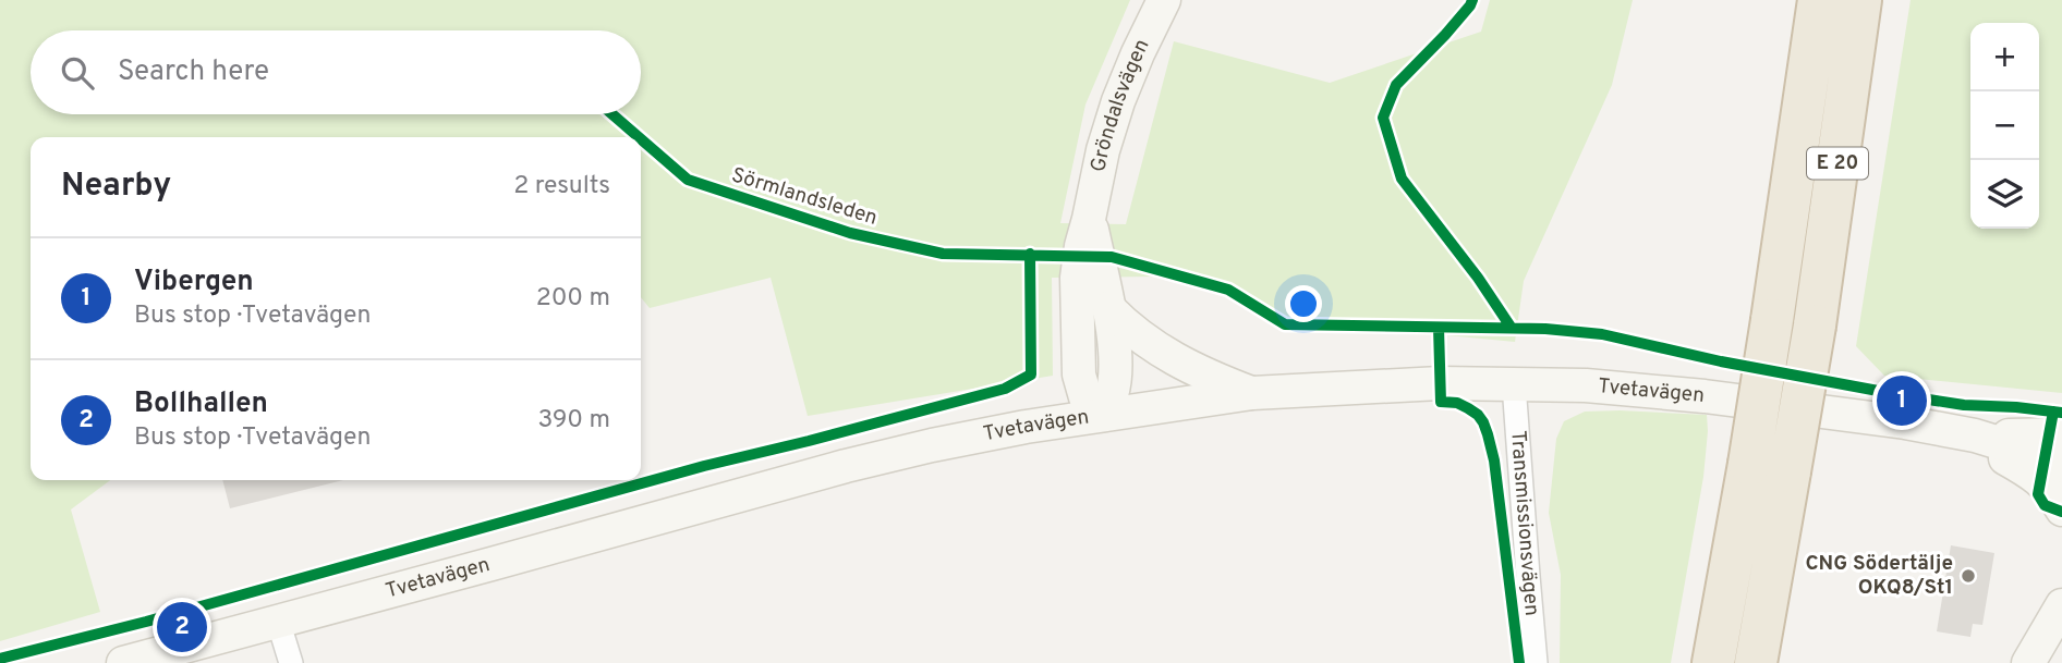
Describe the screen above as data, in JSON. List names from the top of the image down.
{
  "streets": {
    "highway": ["E 20"],
    "main road": ["Gröndalsvägen", "Tvetavägen"],
    "street": ["Transmissionsvägen"],
    "cycle path": ["Sörmlandsleden"]
  },
  "crossings": [
    ["Gröndalsvägen", "Tvetavägen"],
    ["Tvetavägen", "Transmissionsvägen"]
  ],
  "places": ["CNG Södertälje OKQ8/St1"],
  "page": {
    "map_buttons": ["+", "−"],
    "search": "Search here",
    "heading": ["Nearby", "2 results"],
    "list": [
      {
        "mark": "1",
        "name": "Vibergen",
        "note": "Bus stop · Tvetavägen",
        "value": "200 m"
      },
      {
        "mark": "2",
        "name": "Bollhallen",
        "note": "Bus stop · Tvetavägen",
        "value": "390 m"
      }
    ],
    "pins": ["1", "2"]
  }
}
